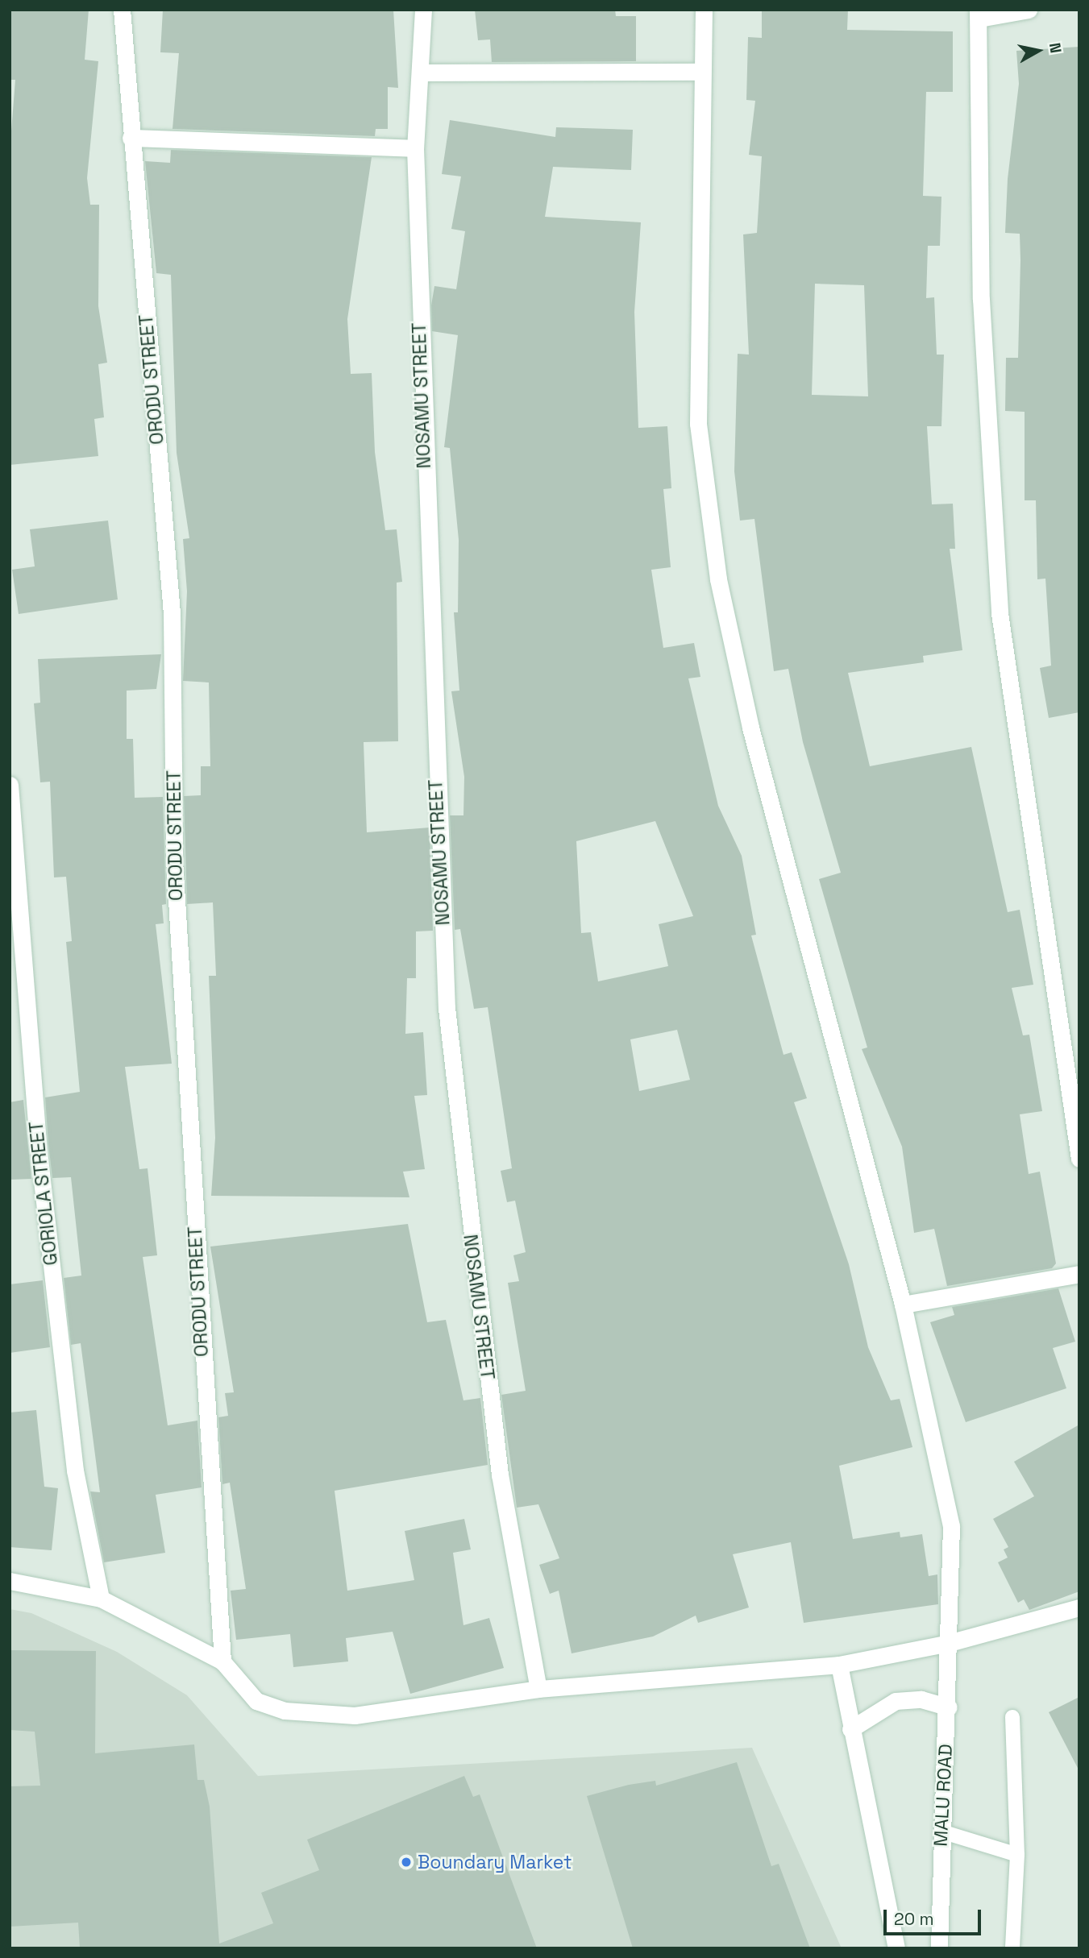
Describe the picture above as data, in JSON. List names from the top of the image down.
{
  "streets": {
    "street": [
      "ORODU STREET",
      "NOSAMU STREET",
      "GORIOLA STREET",
      "MALU ROAD"
    ]
  },
  "places": ["Boundary Market"],
  "scale_bar": "20 m",
  "north": "right"
}
